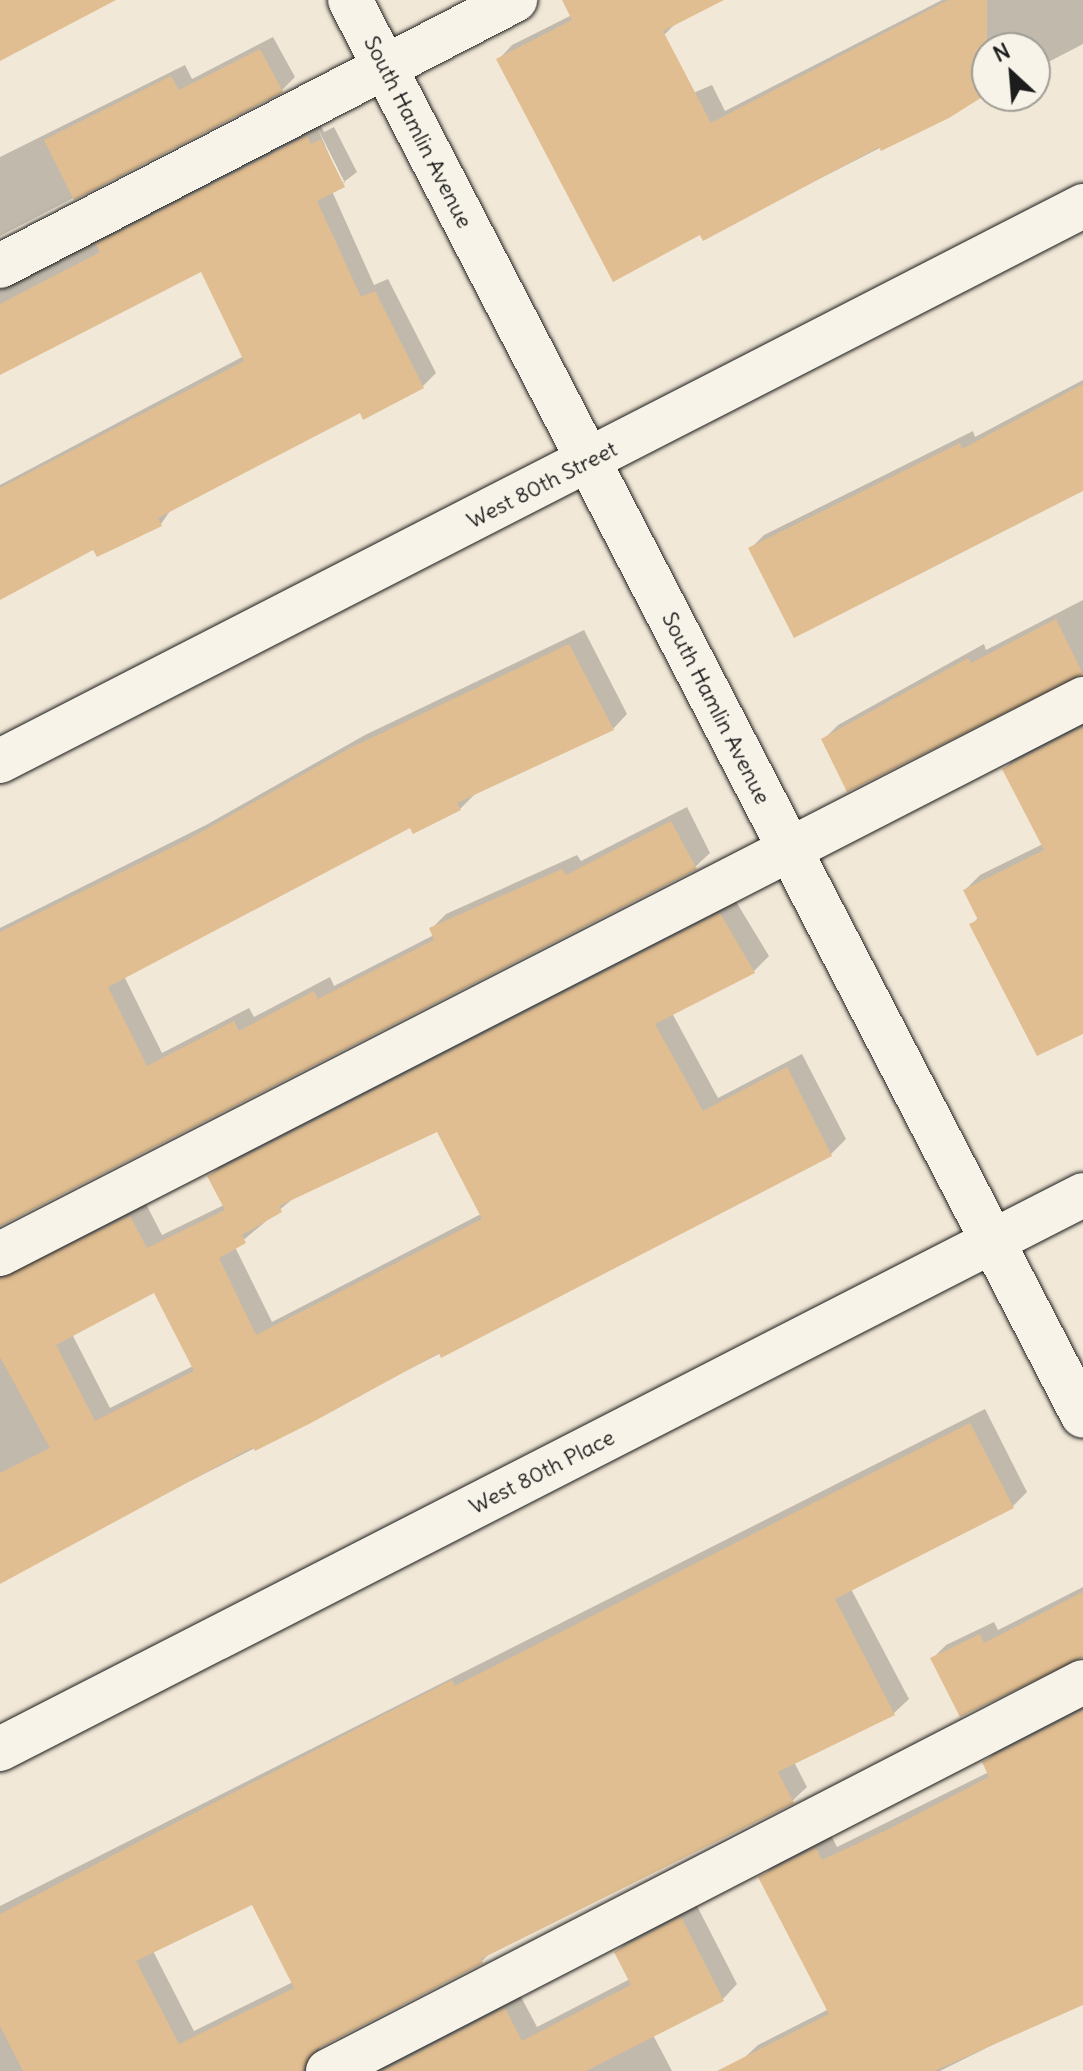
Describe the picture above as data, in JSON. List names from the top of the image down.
{
  "streets": {
    "street": ["South Hamlin Avenue", "West 80th Street", "West 80th Place"]
  },
  "crossings": [
    ["South Hamlin Avenue", "West 80th Street"],
    ["South Hamlin Avenue", "West 80th Place"]
  ],
  "north": "top left"
}
